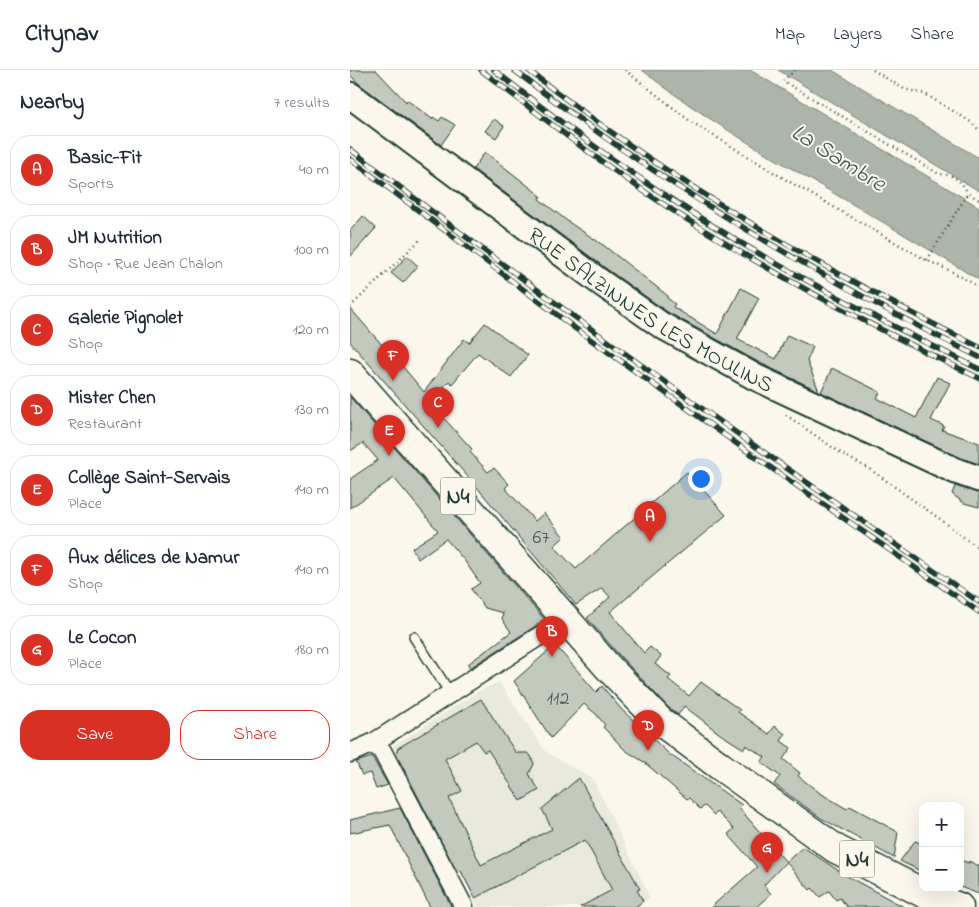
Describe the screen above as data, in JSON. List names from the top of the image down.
{
  "streets": {
    "main road": ["N4"],
    "street": ["RUE SALZINNES LES MOULINS"]
  },
  "water": ["La Sambre"],
  "house_numbers": ["67", "112"],
  "page": {
    "header": "Citynav",
    "nav": ["Map", "Layers", "Share"],
    "heading": ["Nearby", "7 results"],
    "list": [
      {
        "mark": "A",
        "name": "Basic-Fit",
        "note": "Sports",
        "value": "40 m"
      },
      {
        "mark": "B",
        "name": "JM Nutrition",
        "note": "Shop · Rue Jean Chalon",
        "value": "100 m"
      },
      {
        "mark": "C",
        "name": "Galerie Pignolet",
        "note": "Shop",
        "value": "120 m"
      },
      {
        "mark": "D",
        "name": "Mister Chen",
        "note": "Restaurant",
        "value": "130 m"
      },
      {
        "mark": "E",
        "name": "Collège Saint-Servais",
        "note": "Place",
        "value": "140 m"
      },
      {
        "mark": "F",
        "name": "Aux délices de Namur",
        "note": "Shop",
        "value": "140 m"
      },
      {
        "mark": "G",
        "name": "Le Cocon",
        "note": "Place",
        "value": "180 m"
      }
    ],
    "pins": [
      "F",
      "C",
      "E",
      "A",
      "B",
      "D",
      "G"
    ],
    "buttons": ["Save", "Share"],
    "map_buttons": ["+", "−"]
  }
}
